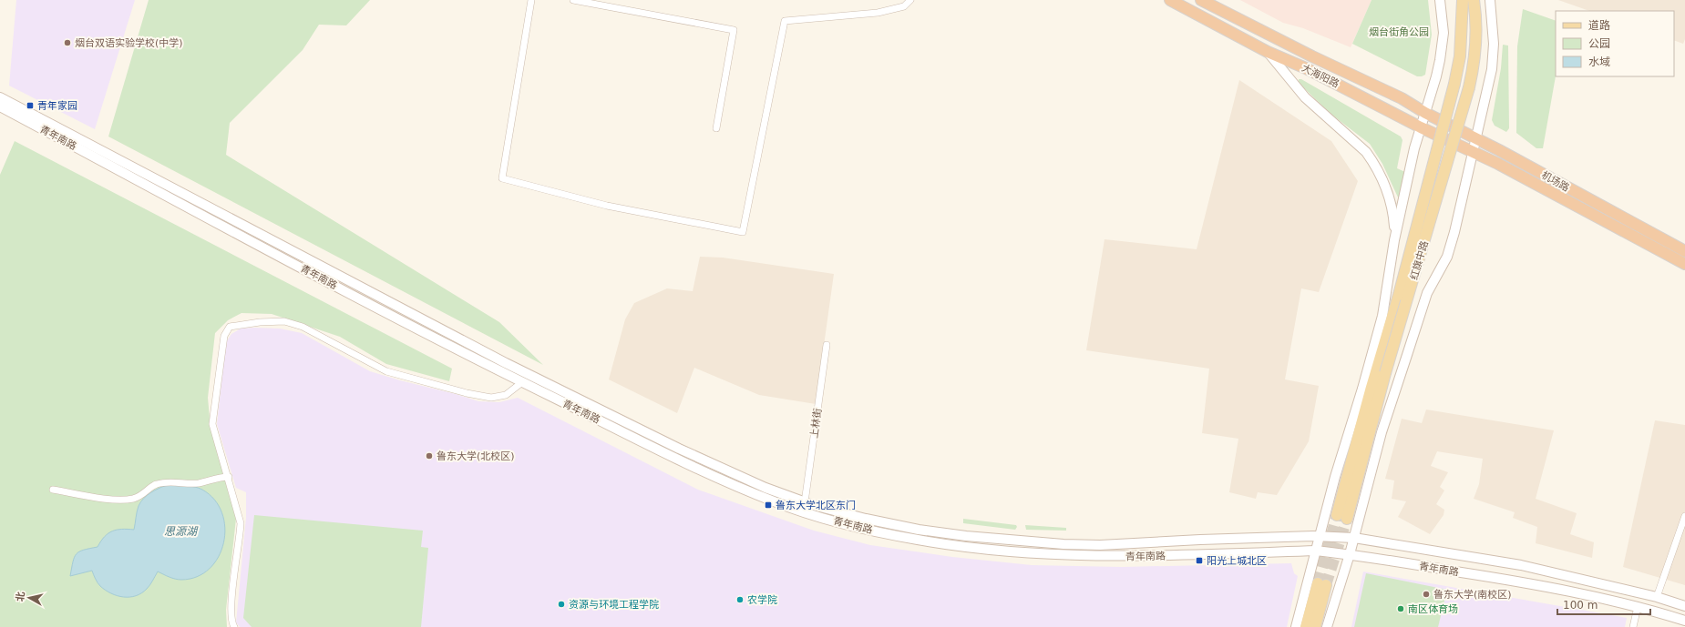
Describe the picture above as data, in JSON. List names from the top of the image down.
{
  "streets": {
    "highway": ["大海阳路", "机场路"],
    "main road": ["青年南路", "红旗中路"],
    "street": ["上林街"]
  },
  "crossings": [
    ["大海阳路", "机场路"],
    ["青年南路", "上林街"]
  ],
  "water": ["思源湖"],
  "parks": ["烟台街角公园"],
  "places": {
    "other": [
      "烟台双语实验学校(中学)",
      "鲁东大学(北校区)",
      "鲁东大学(南校区)",
      "农学院",
      "资源与环境工程学院",
      "南区体育场"
    ],
    "transit": ["青年家园", "鲁东大学北区东门", "阳光上城北区"]
  },
  "legend": ["道路", "公园", "水域"],
  "scale_bar": "100 m",
  "north": "left"
}
